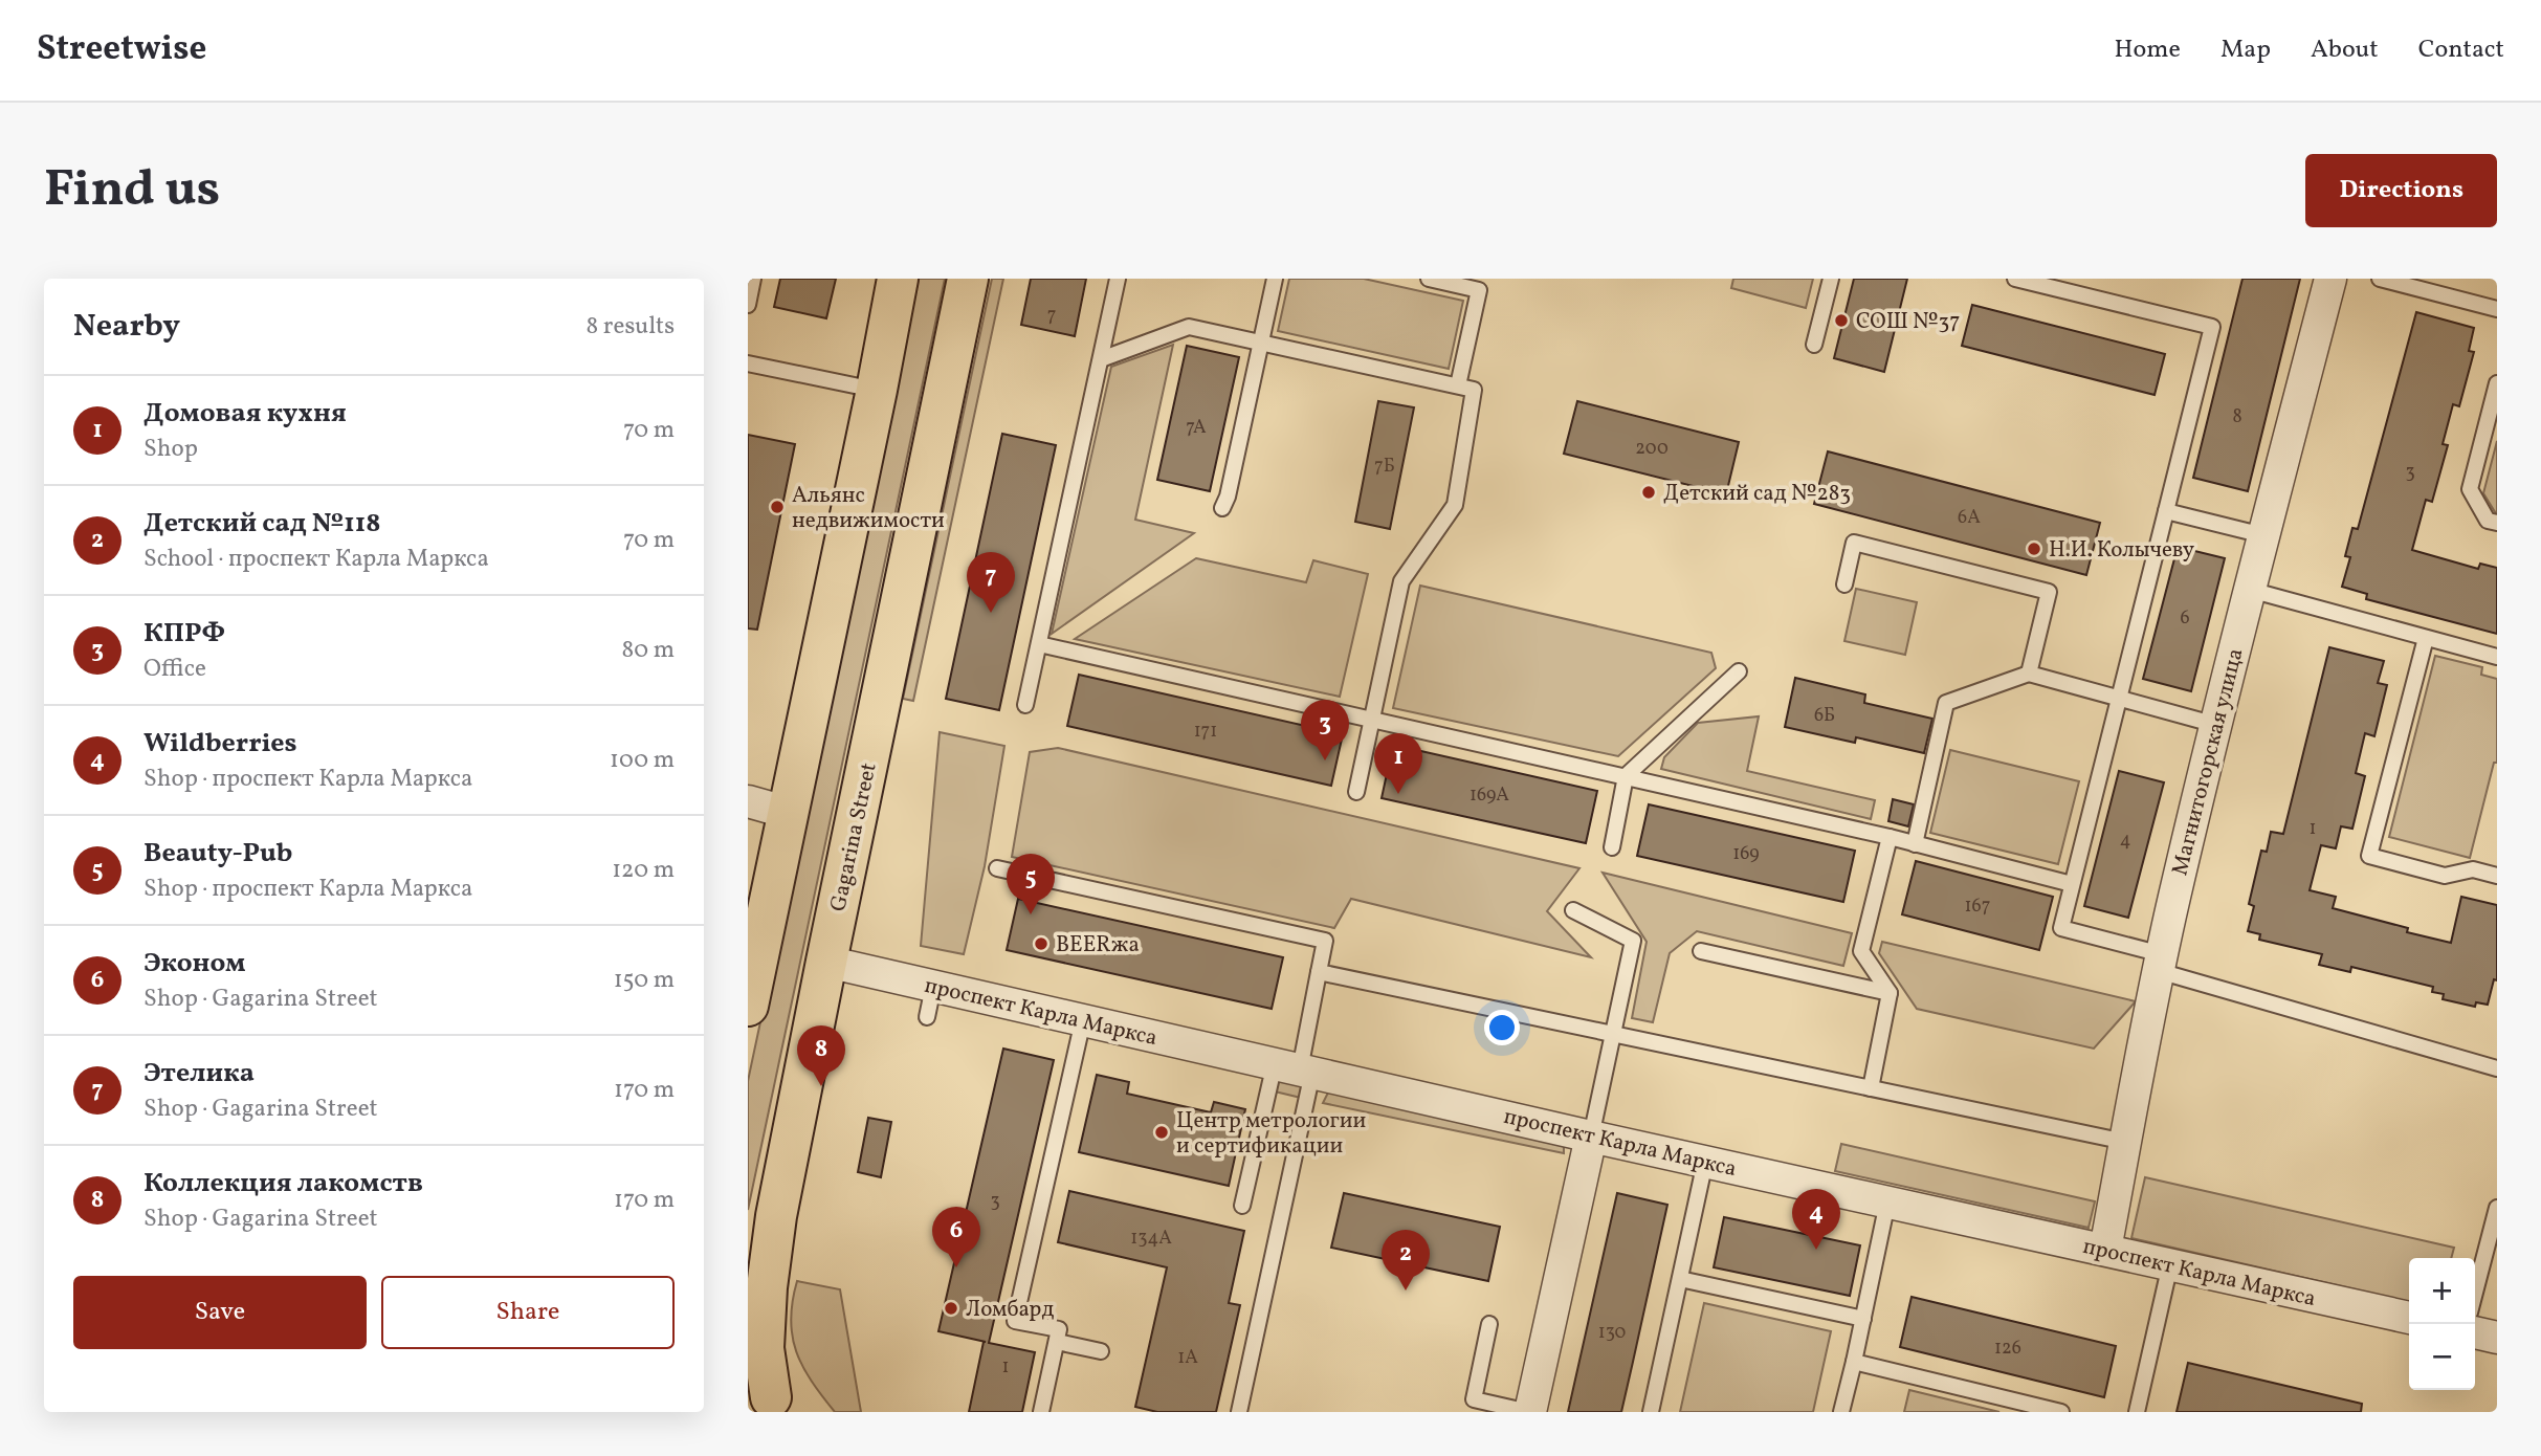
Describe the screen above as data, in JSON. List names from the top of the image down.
{
  "streets": {
    "main road": ["Gagarina Street"],
    "street": ["Магнитогорская улица", "проспект Карла Маркса"]
  },
  "crossings": [
    ["Магнитогорская улица", "проспект Карла Маркса"],
    ["Gagarina Street", "проспект Карла Маркса"]
  ],
  "places": [
    "СОШ №37",
    "Детский сад №283",
    "Альянс недвижимости",
    "Н.И. Колычеву",
    "BEERжа",
    "Центр метрологии и сертификации",
    "Ломбард"
  ],
  "house_numbers": [
    "7",
    "8",
    "7А",
    "200",
    "7Б",
    "3",
    "6А",
    "6",
    "6Б",
    "171",
    "169А",
    "1",
    "4",
    "169",
    "167",
    "3",
    "134А",
    "130",
    "126",
    "1А",
    "1"
  ],
  "page": {
    "header": "Streetwise",
    "nav": [
      "Home",
      "Map",
      "About",
      "Contact"
    ],
    "buttons": [
      "Directions",
      ["Save", "Share"]
    ],
    "title": "Find us",
    "heading": ["Nearby", "8 results"],
    "list": [
      {
        "mark": "1",
        "name": "Домовая кухня",
        "note": "Shop",
        "value": "70 m"
      },
      {
        "mark": "2",
        "name": "Детский сад №118",
        "note": "School · проспект Карла Маркса",
        "value": "70 m"
      },
      {
        "mark": "3",
        "name": "КПРФ",
        "note": "Office",
        "value": "80 m"
      },
      {
        "mark": "4",
        "name": "Wildberries",
        "note": "Shop · проспект Карла Маркса",
        "value": "100 m"
      },
      {
        "mark": "5",
        "name": "Beauty-Pub",
        "note": "Shop · проспект Карла Маркса",
        "value": "120 m"
      },
      {
        "mark": "6",
        "name": "Эконом",
        "note": "Shop · Gagarina Street",
        "value": "150 m"
      },
      {
        "mark": "7",
        "name": "Этелика",
        "note": "Shop · Gagarina Street",
        "value": "170 m"
      },
      {
        "mark": "8",
        "name": "Коллекция лакомств",
        "note": "Shop · Gagarina Street",
        "value": "170 m"
      }
    ],
    "pins": [
      "7",
      "3",
      "1",
      "5",
      "8",
      "4",
      "6",
      "2"
    ],
    "map_buttons": ["+", "−"]
  }
}
